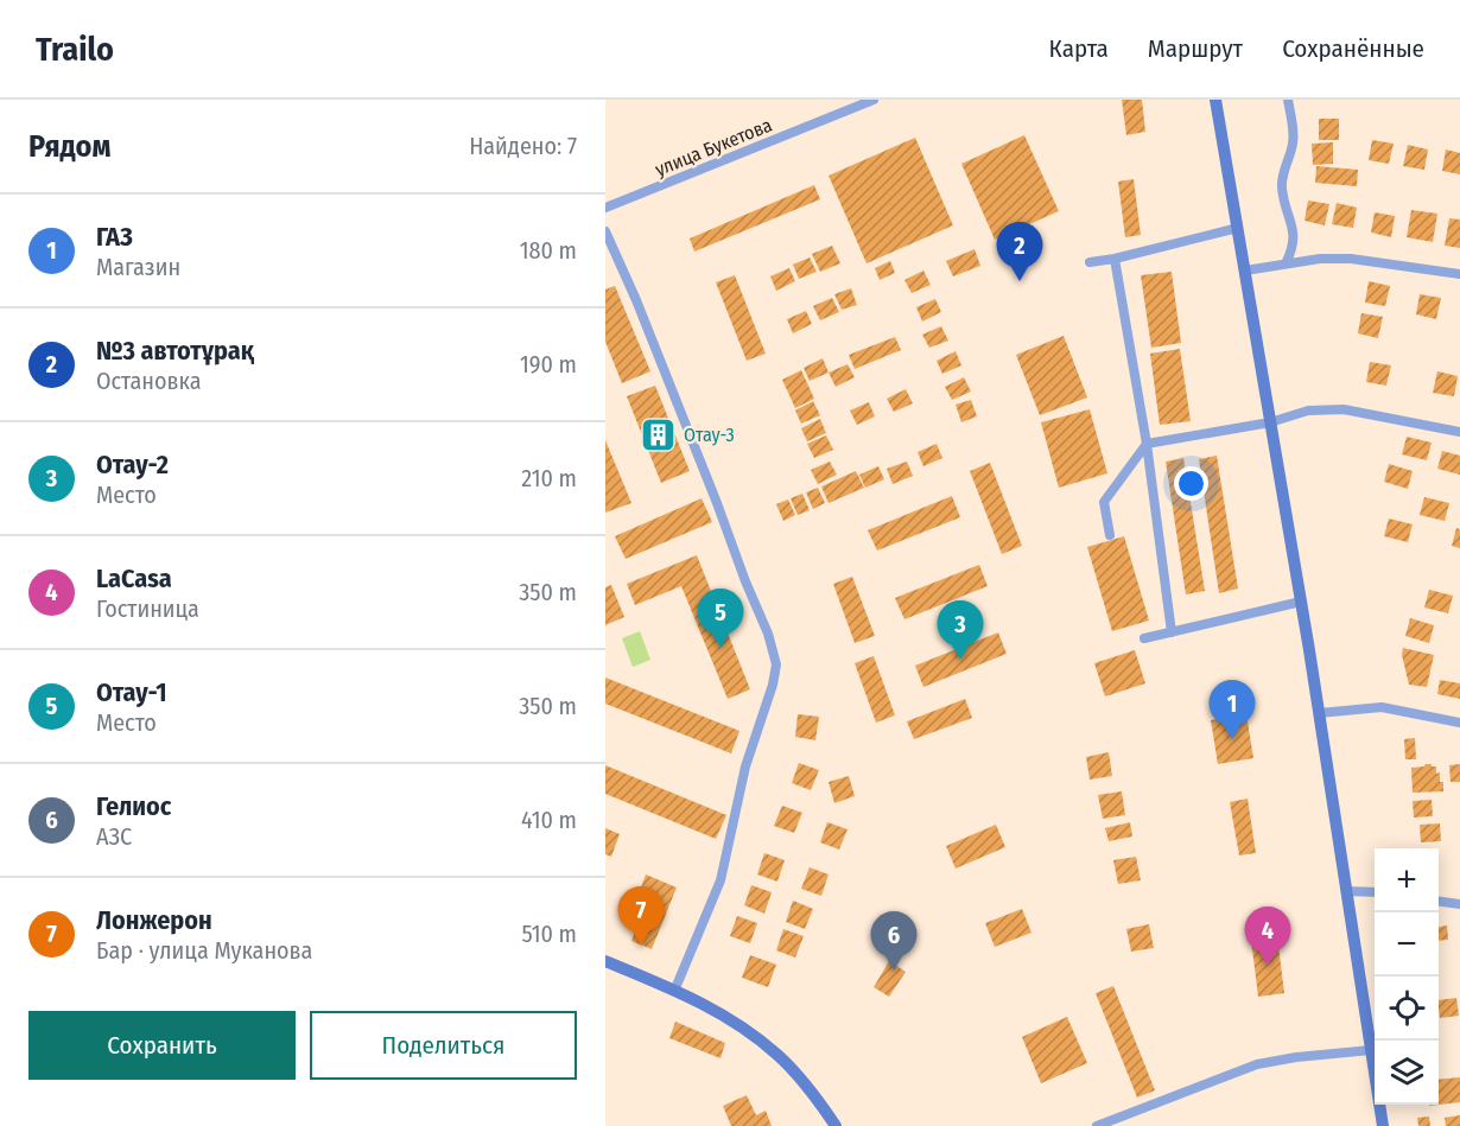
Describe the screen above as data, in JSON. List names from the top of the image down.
{
  "streets": {
    "street": ["улица Букетова"]
  },
  "places": {
    "building": ["Отау-3"]
  },
  "page": {
    "header": "Trailo",
    "nav": ["Карта", "Маршрут", "Сохранённые"],
    "heading": ["Рядом", "Найдено: 7"],
    "list": [
      {
        "mark": "1",
        "name": "ГАЗ",
        "note": "Магазин",
        "value": "180 m"
      },
      {
        "mark": "2",
        "name": "№3 автотұрақ",
        "note": "Остановка",
        "value": "190 m"
      },
      {
        "mark": "3",
        "name": "Отау-2",
        "note": "Место",
        "value": "210 m"
      },
      {
        "mark": "4",
        "name": "LaCasa",
        "note": "Гостиница",
        "value": "350 m"
      },
      {
        "mark": "5",
        "name": "Отау-1",
        "note": "Место",
        "value": "350 m"
      },
      {
        "mark": "6",
        "name": "Гелиос",
        "note": "АЗС",
        "value": "410 m"
      },
      {
        "mark": "7",
        "name": "Лонжерон",
        "note": "Бар · улица Муканова",
        "value": "510 m"
      }
    ],
    "pins": [
      "2",
      "5",
      "3",
      "1",
      "7",
      "4",
      "6"
    ],
    "map_buttons": ["+", "−"],
    "buttons": ["Сохранить", "Поделиться"]
  }
}
